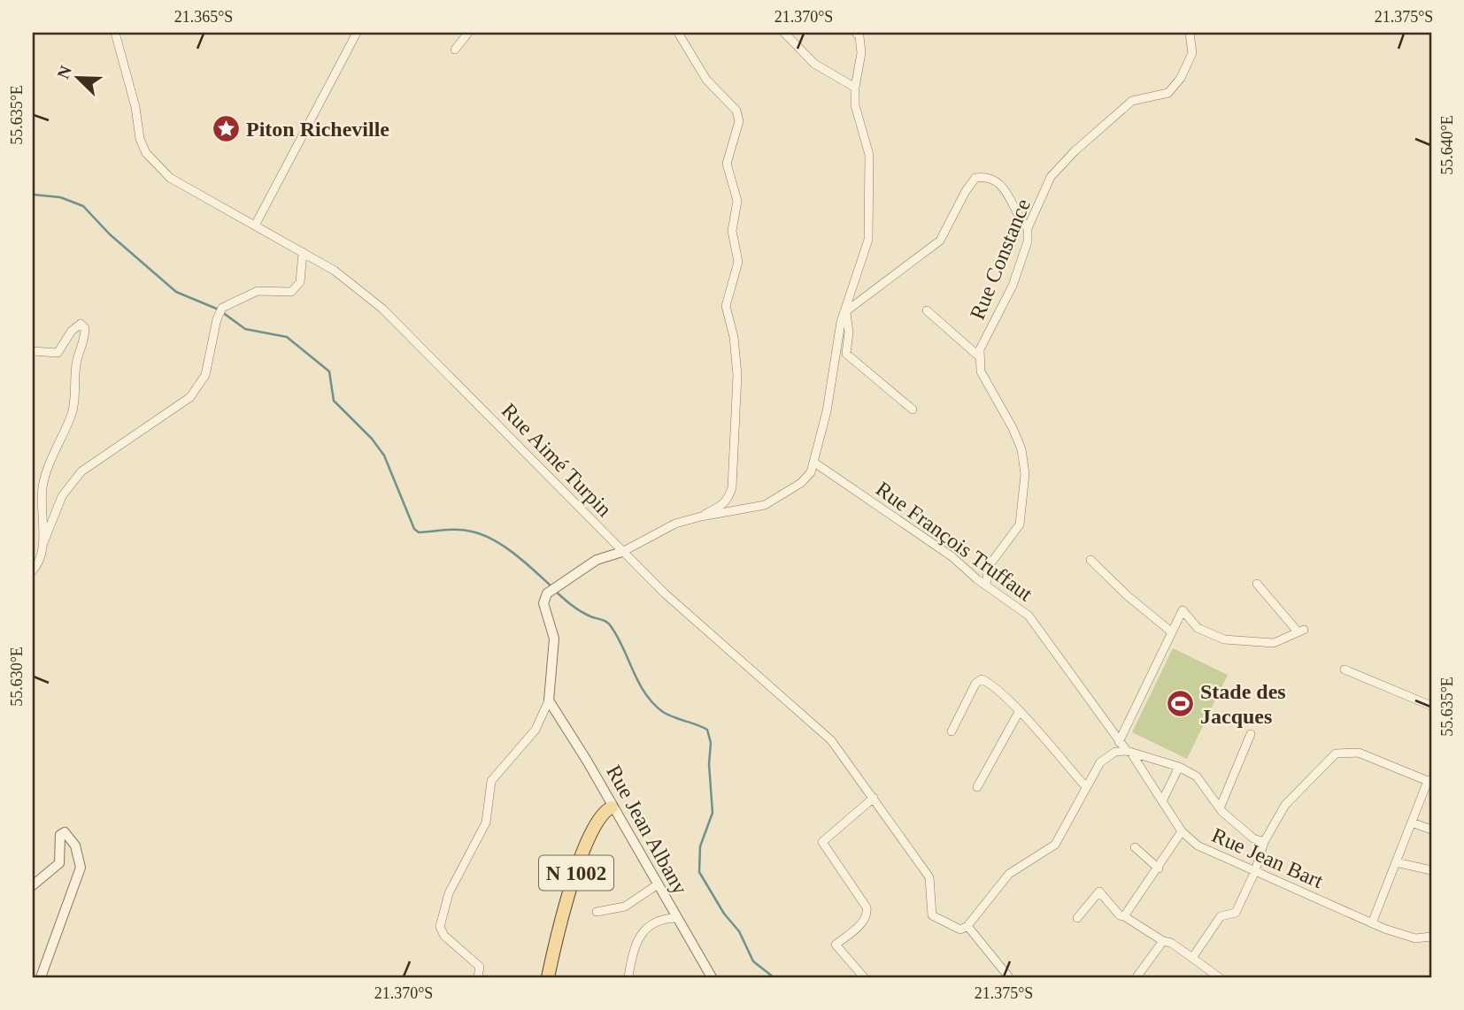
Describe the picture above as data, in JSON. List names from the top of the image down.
{
  "streets": {
    "main road": ["N 1002"],
    "street": [
      "Rue Constance",
      "Rue Aimé Turpin",
      "Rue François Truffaut",
      "Rue Jean Albany",
      "Rue Jean Bart"
    ]
  },
  "crossings": [
    ["Rue François Truffaut", "Rue Jean Bart"],
    ["Rue Jean Albany", "N 1002"]
  ],
  "places": {
    "place": ["Piton Richeville"],
    "sports": ["Stade des Jacques"]
  },
  "north": "top left",
  "coordinates": [
    "21.365°S",
    "21.370°S",
    "21.375°S",
    "55.635°E",
    "55.640°E",
    "55.630°E"
  ]
}
